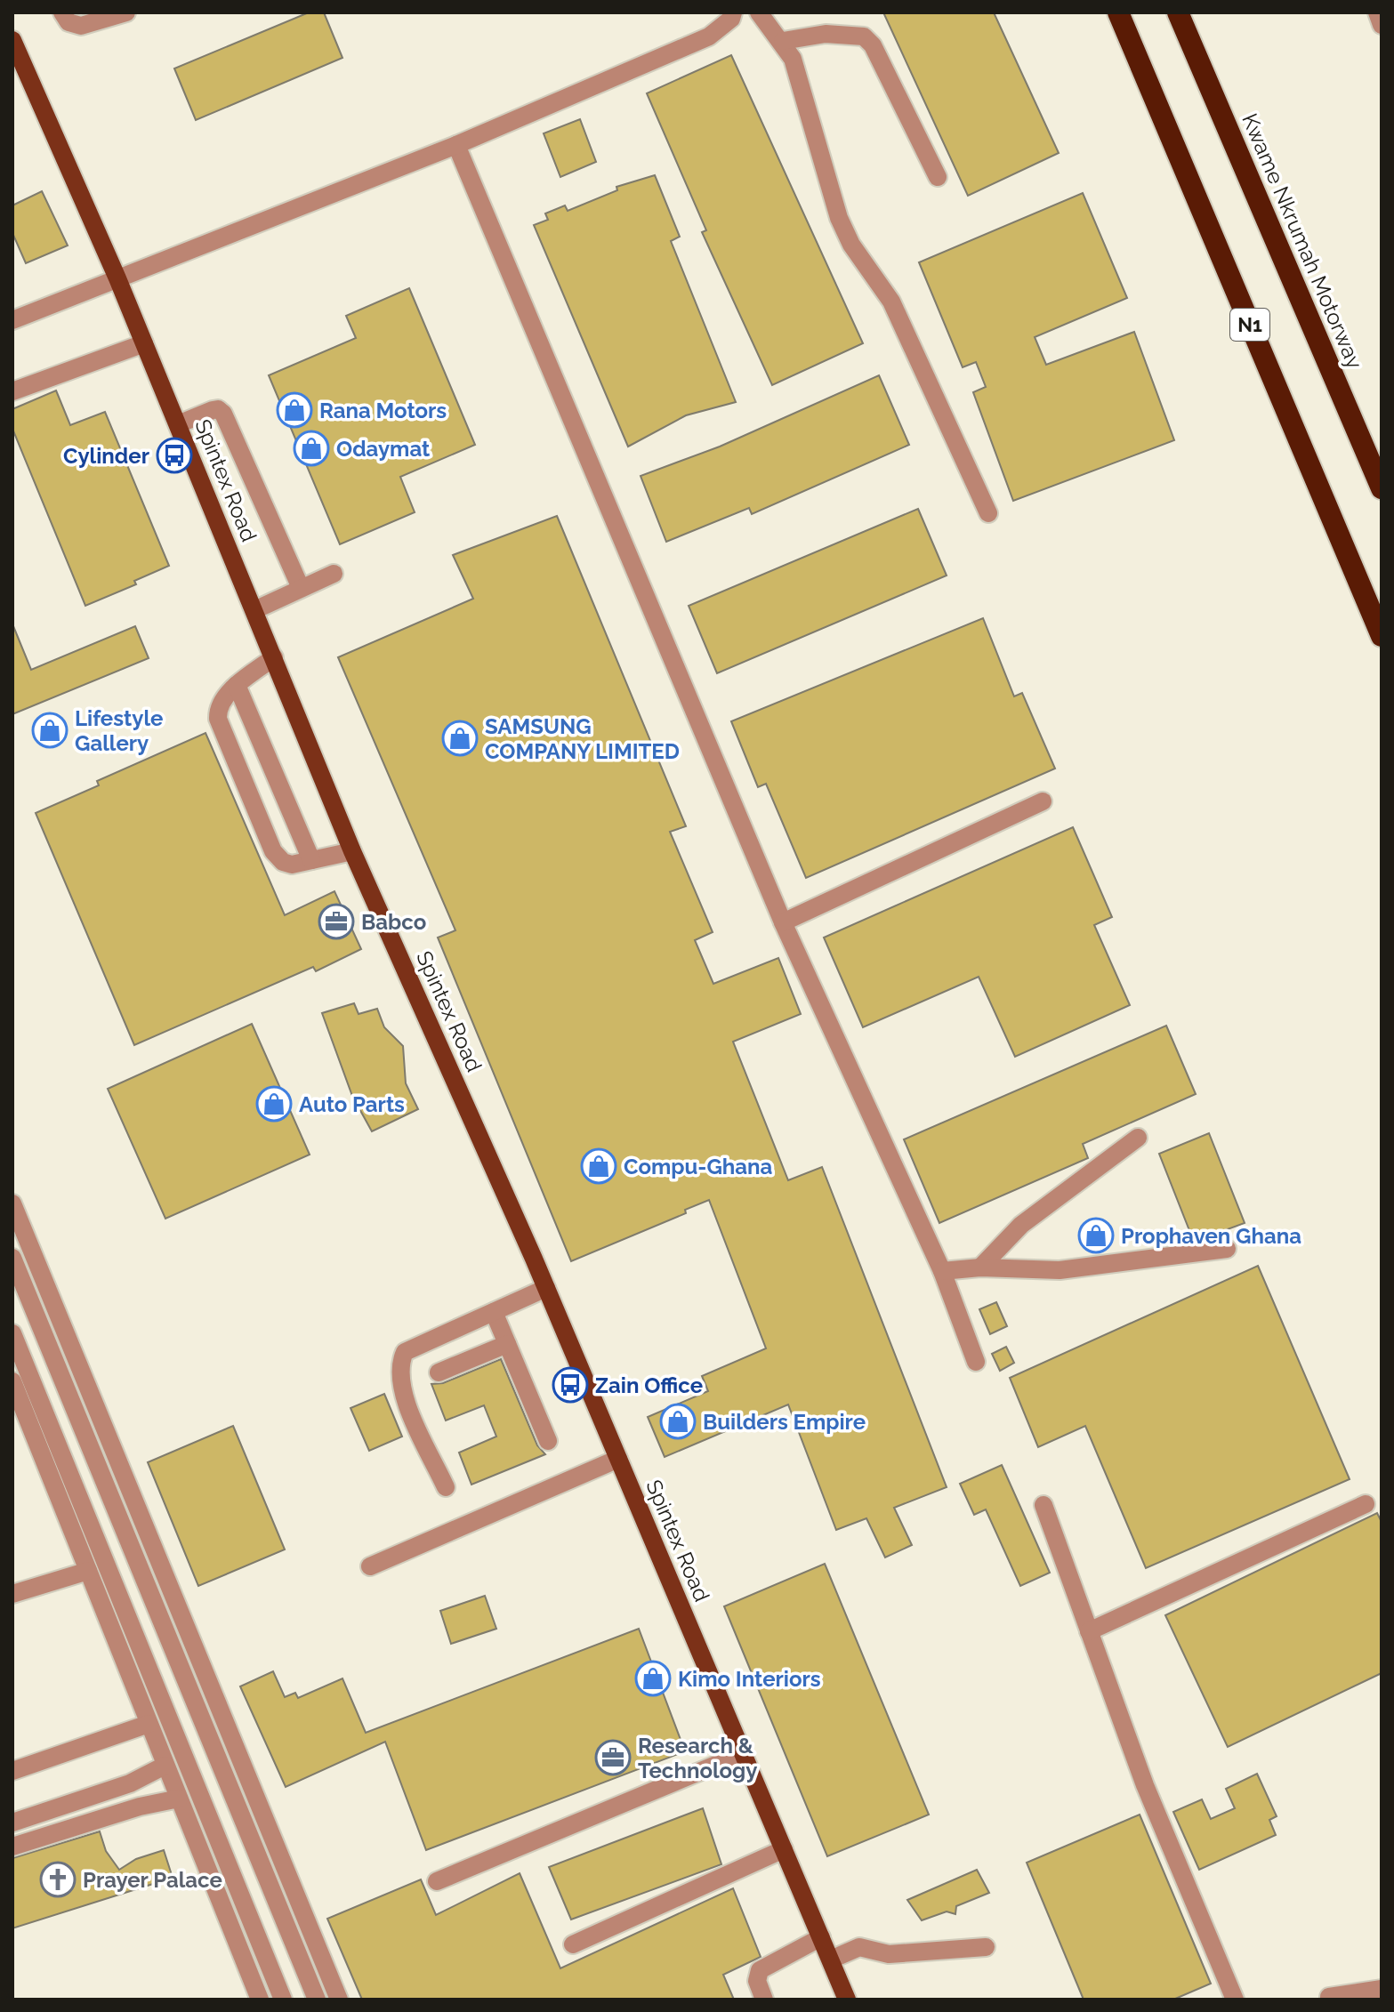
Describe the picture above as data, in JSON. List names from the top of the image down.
{
  "streets": {
    "highway": ["Kwame Nkrumah Motorway", "N1"],
    "main road": ["Spintex Road"]
  },
  "places": {
    "shop": [
      "Rana Motors",
      "Odaymat",
      "Lifestyle Gallery",
      "SAMSUNG COMPANY LIMITED",
      "Auto Parts",
      "Compu-Ghana",
      "Prophaven Ghana",
      "Builders Empire",
      "Kimo Interiors"
    ],
    "bus stop": ["Cylinder", "Zain Office"],
    "office": ["Babco", "Research & Technology"],
    "church": ["Prayer Palace"]
  }
}
